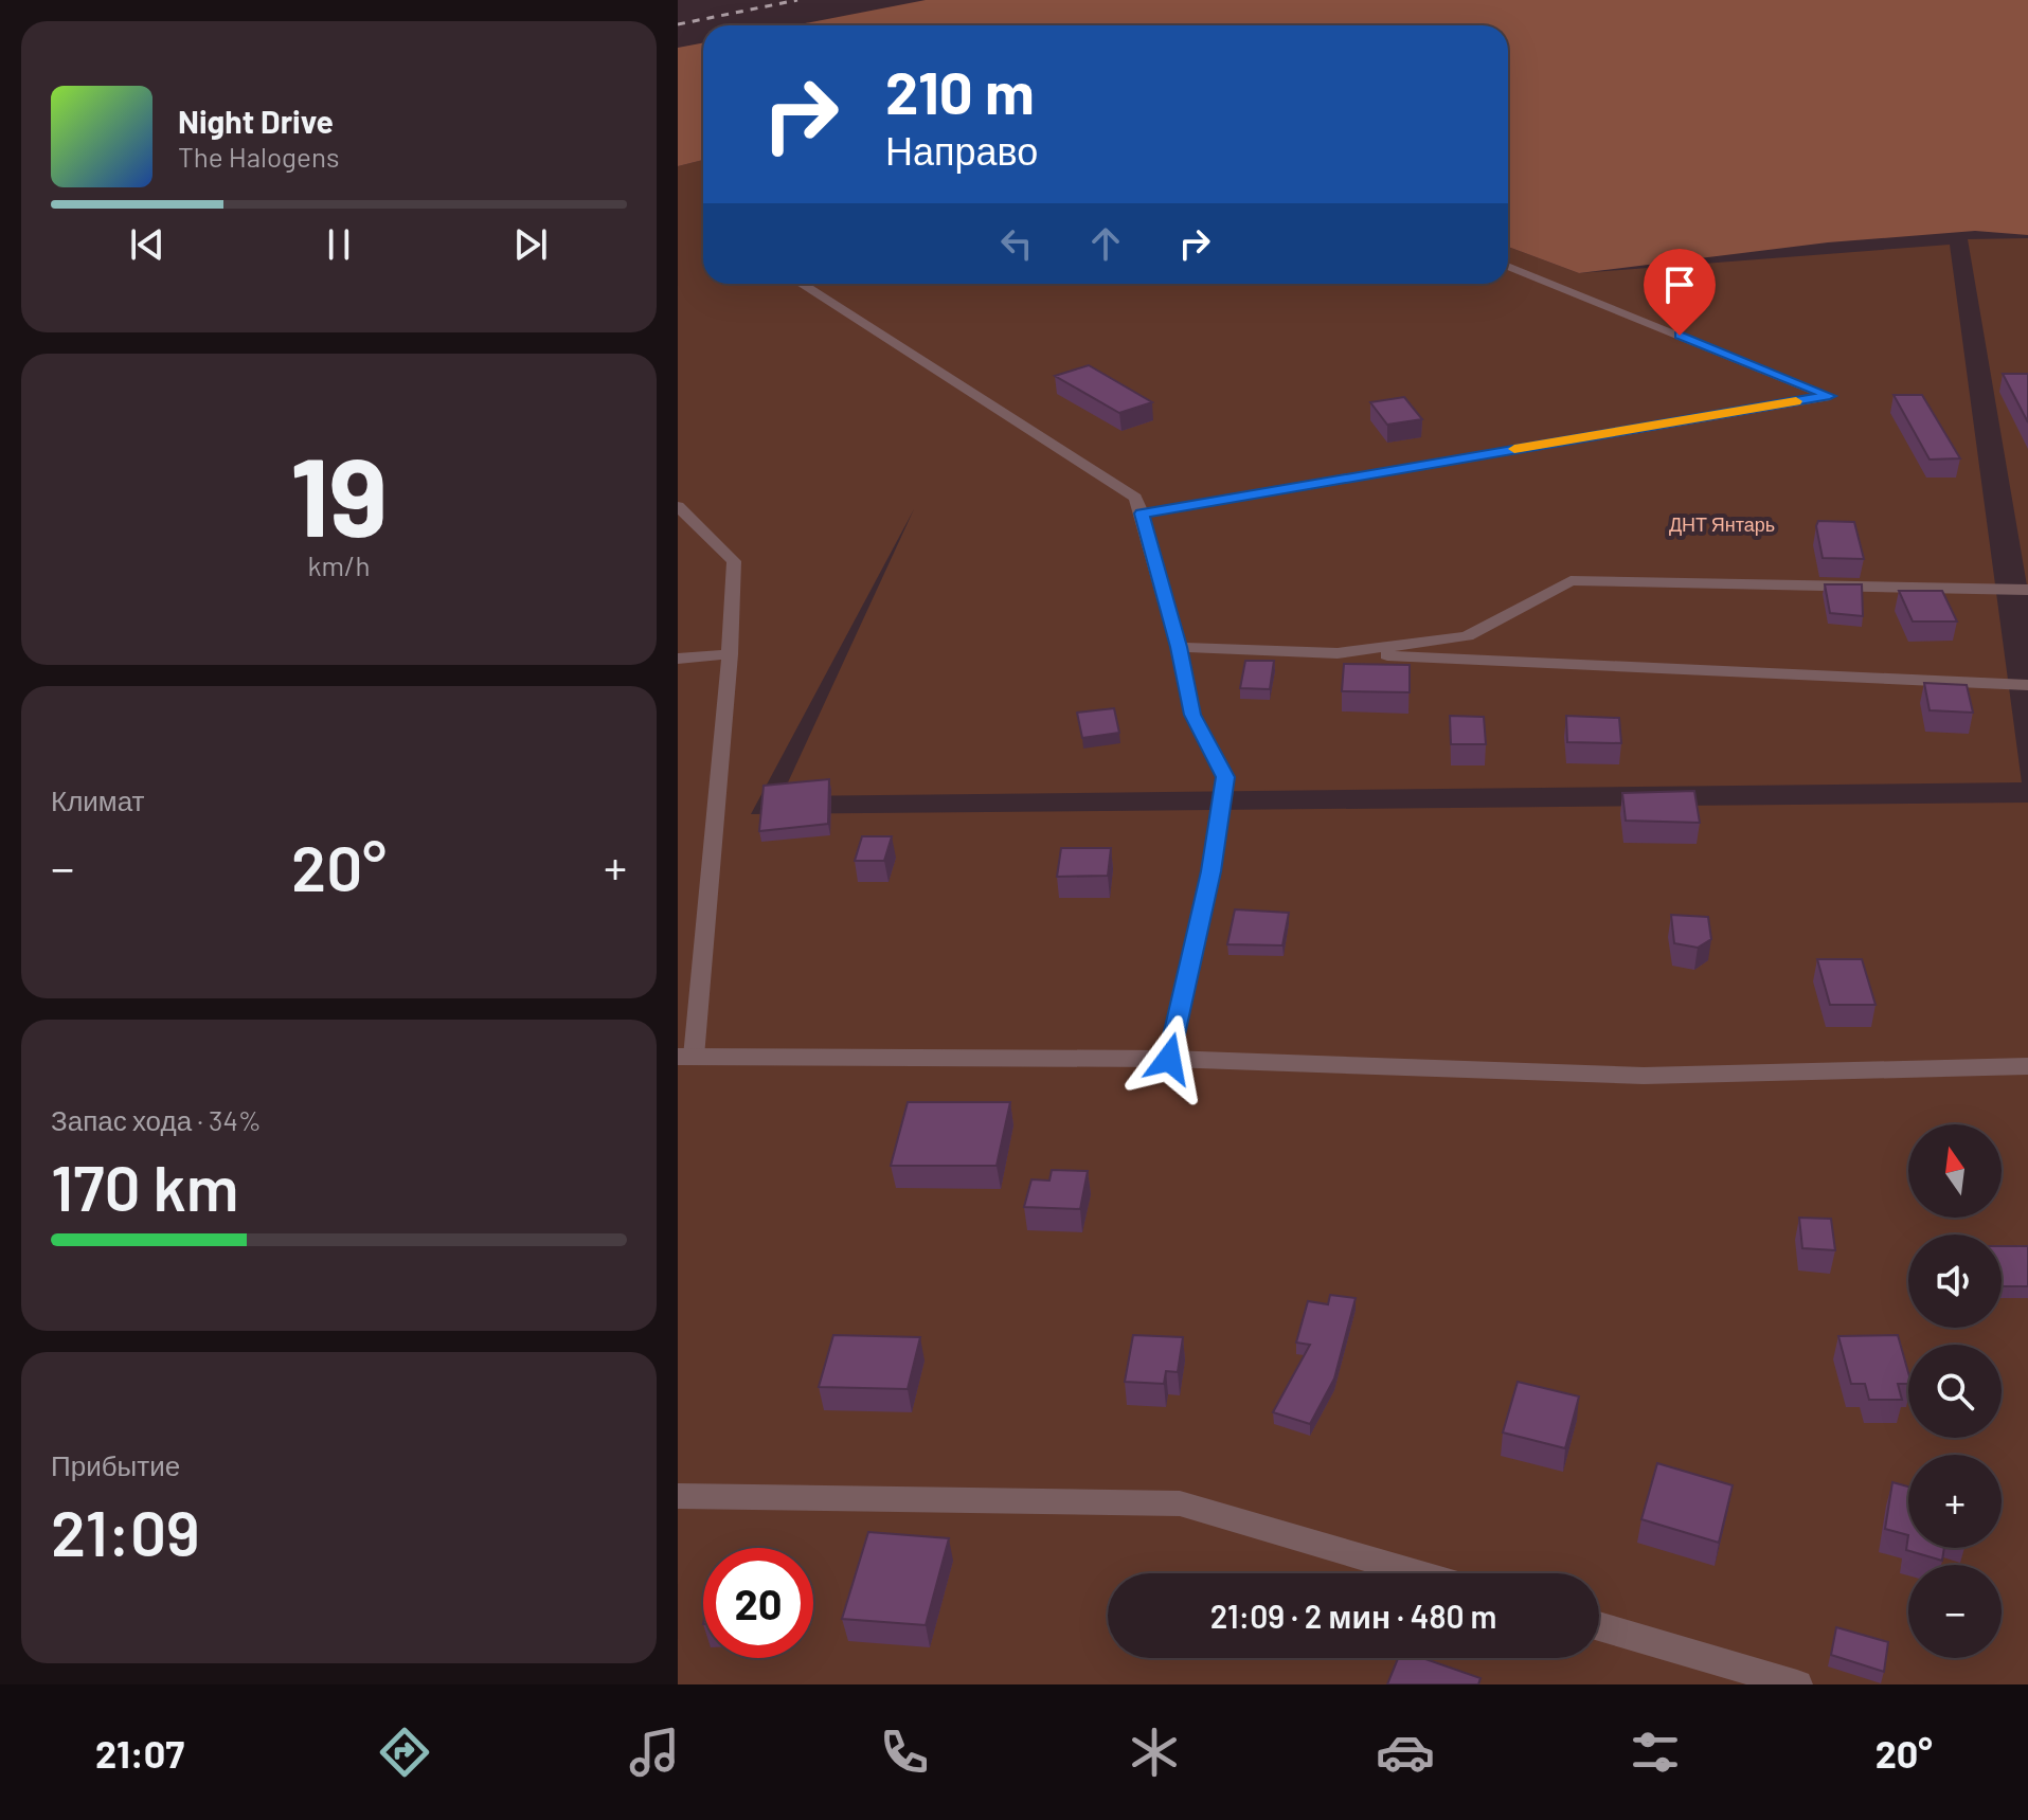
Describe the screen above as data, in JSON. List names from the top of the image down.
{
  "parks": ["ДНТ Янтарь"],
  "north": "top",
  "page": {
    "turn": ["210 m", "Направо"],
    "song": ["Night Drive", "The Halogens"],
    "tile": [
      ["19", "km/h"],
      "Климат",
      ["Запас хода · 34%", "170 km"],
      ["Прибытие", "21:09"]
    ],
    "heat": ["−", "20°", "+"],
    "map_buttons": ["+", "−"],
    "limit": "20",
    "trip": "21:09 · 2 мин · 480 m",
    "tabs": ["21:07", "20°"]
  }
}
